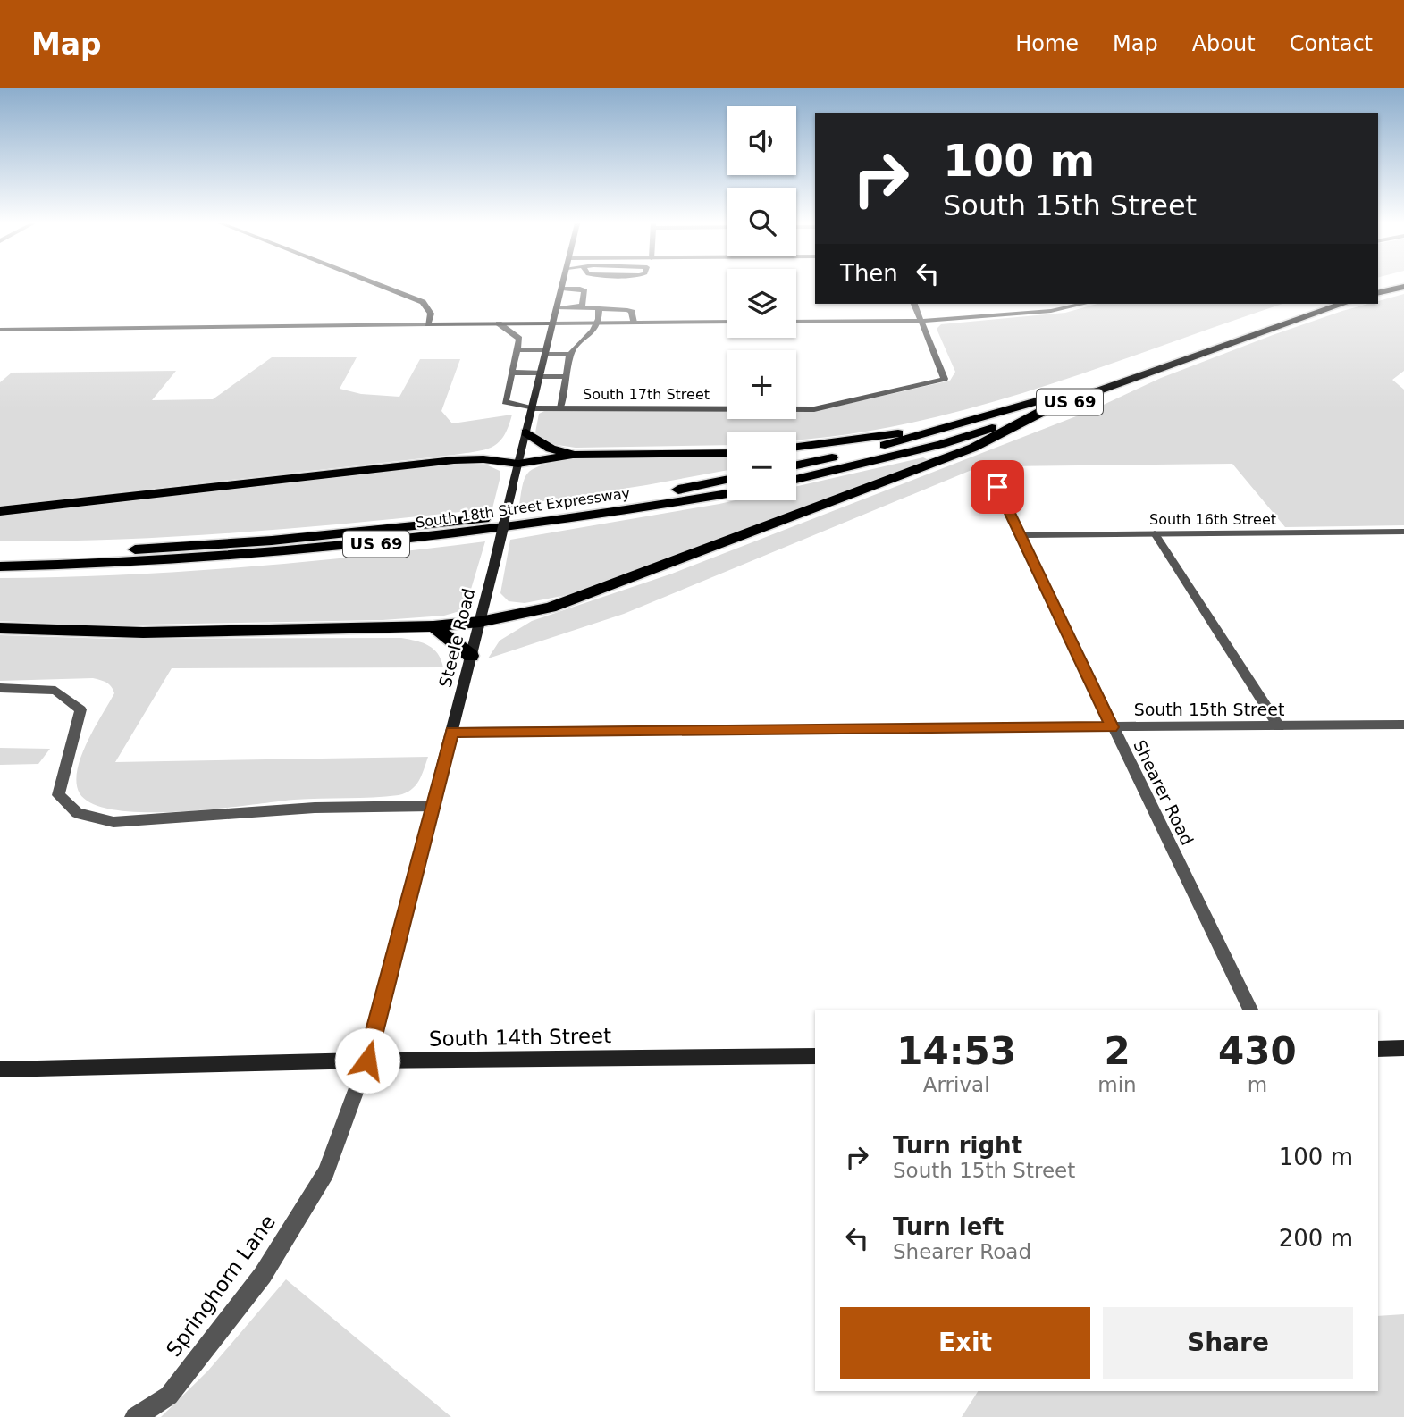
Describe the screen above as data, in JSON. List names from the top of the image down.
{
  "streets": {
    "highway": ["US 69", "South 18th Street Expressway"],
    "main road": ["Steele Road", "South 14th Street"],
    "street": [
      "South 17th Street",
      "South 16th Street",
      "South 15th Street",
      "Shearer Road",
      "Springhorn Lane"
    ]
  },
  "crossings": [
    ["South 17th Street", "Steele Road"],
    ["South 16th Street", "Shearer Road"],
    ["Steele Road", "South 15th Street"],
    ["Steele Road", "South 14th Street"],
    ["Steele Road", "Springhorn Lane"],
    ["South 15th Street", "Shearer Road"],
    ["South 14th Street", "Springhorn Lane"]
  ],
  "page": {
    "header": "Map",
    "nav": [
      "Home",
      "Map",
      "About",
      "Contact"
    ],
    "map_buttons": ["+", "−"],
    "turn": ["100 m", "South 15th Street"],
    "then": "Then",
    "eta": [
      "14:53",
      "Arrival",
      "2",
      "min",
      "430",
      "m"
    ],
    "list": [
      {
        "name": "Turn right",
        "note": "South 15th Street",
        "value": "100 m"
      },
      {
        "name": "Turn left",
        "note": "Shearer Road",
        "value": "200 m"
      }
    ],
    "buttons": ["Exit", "Share"]
  }
}
